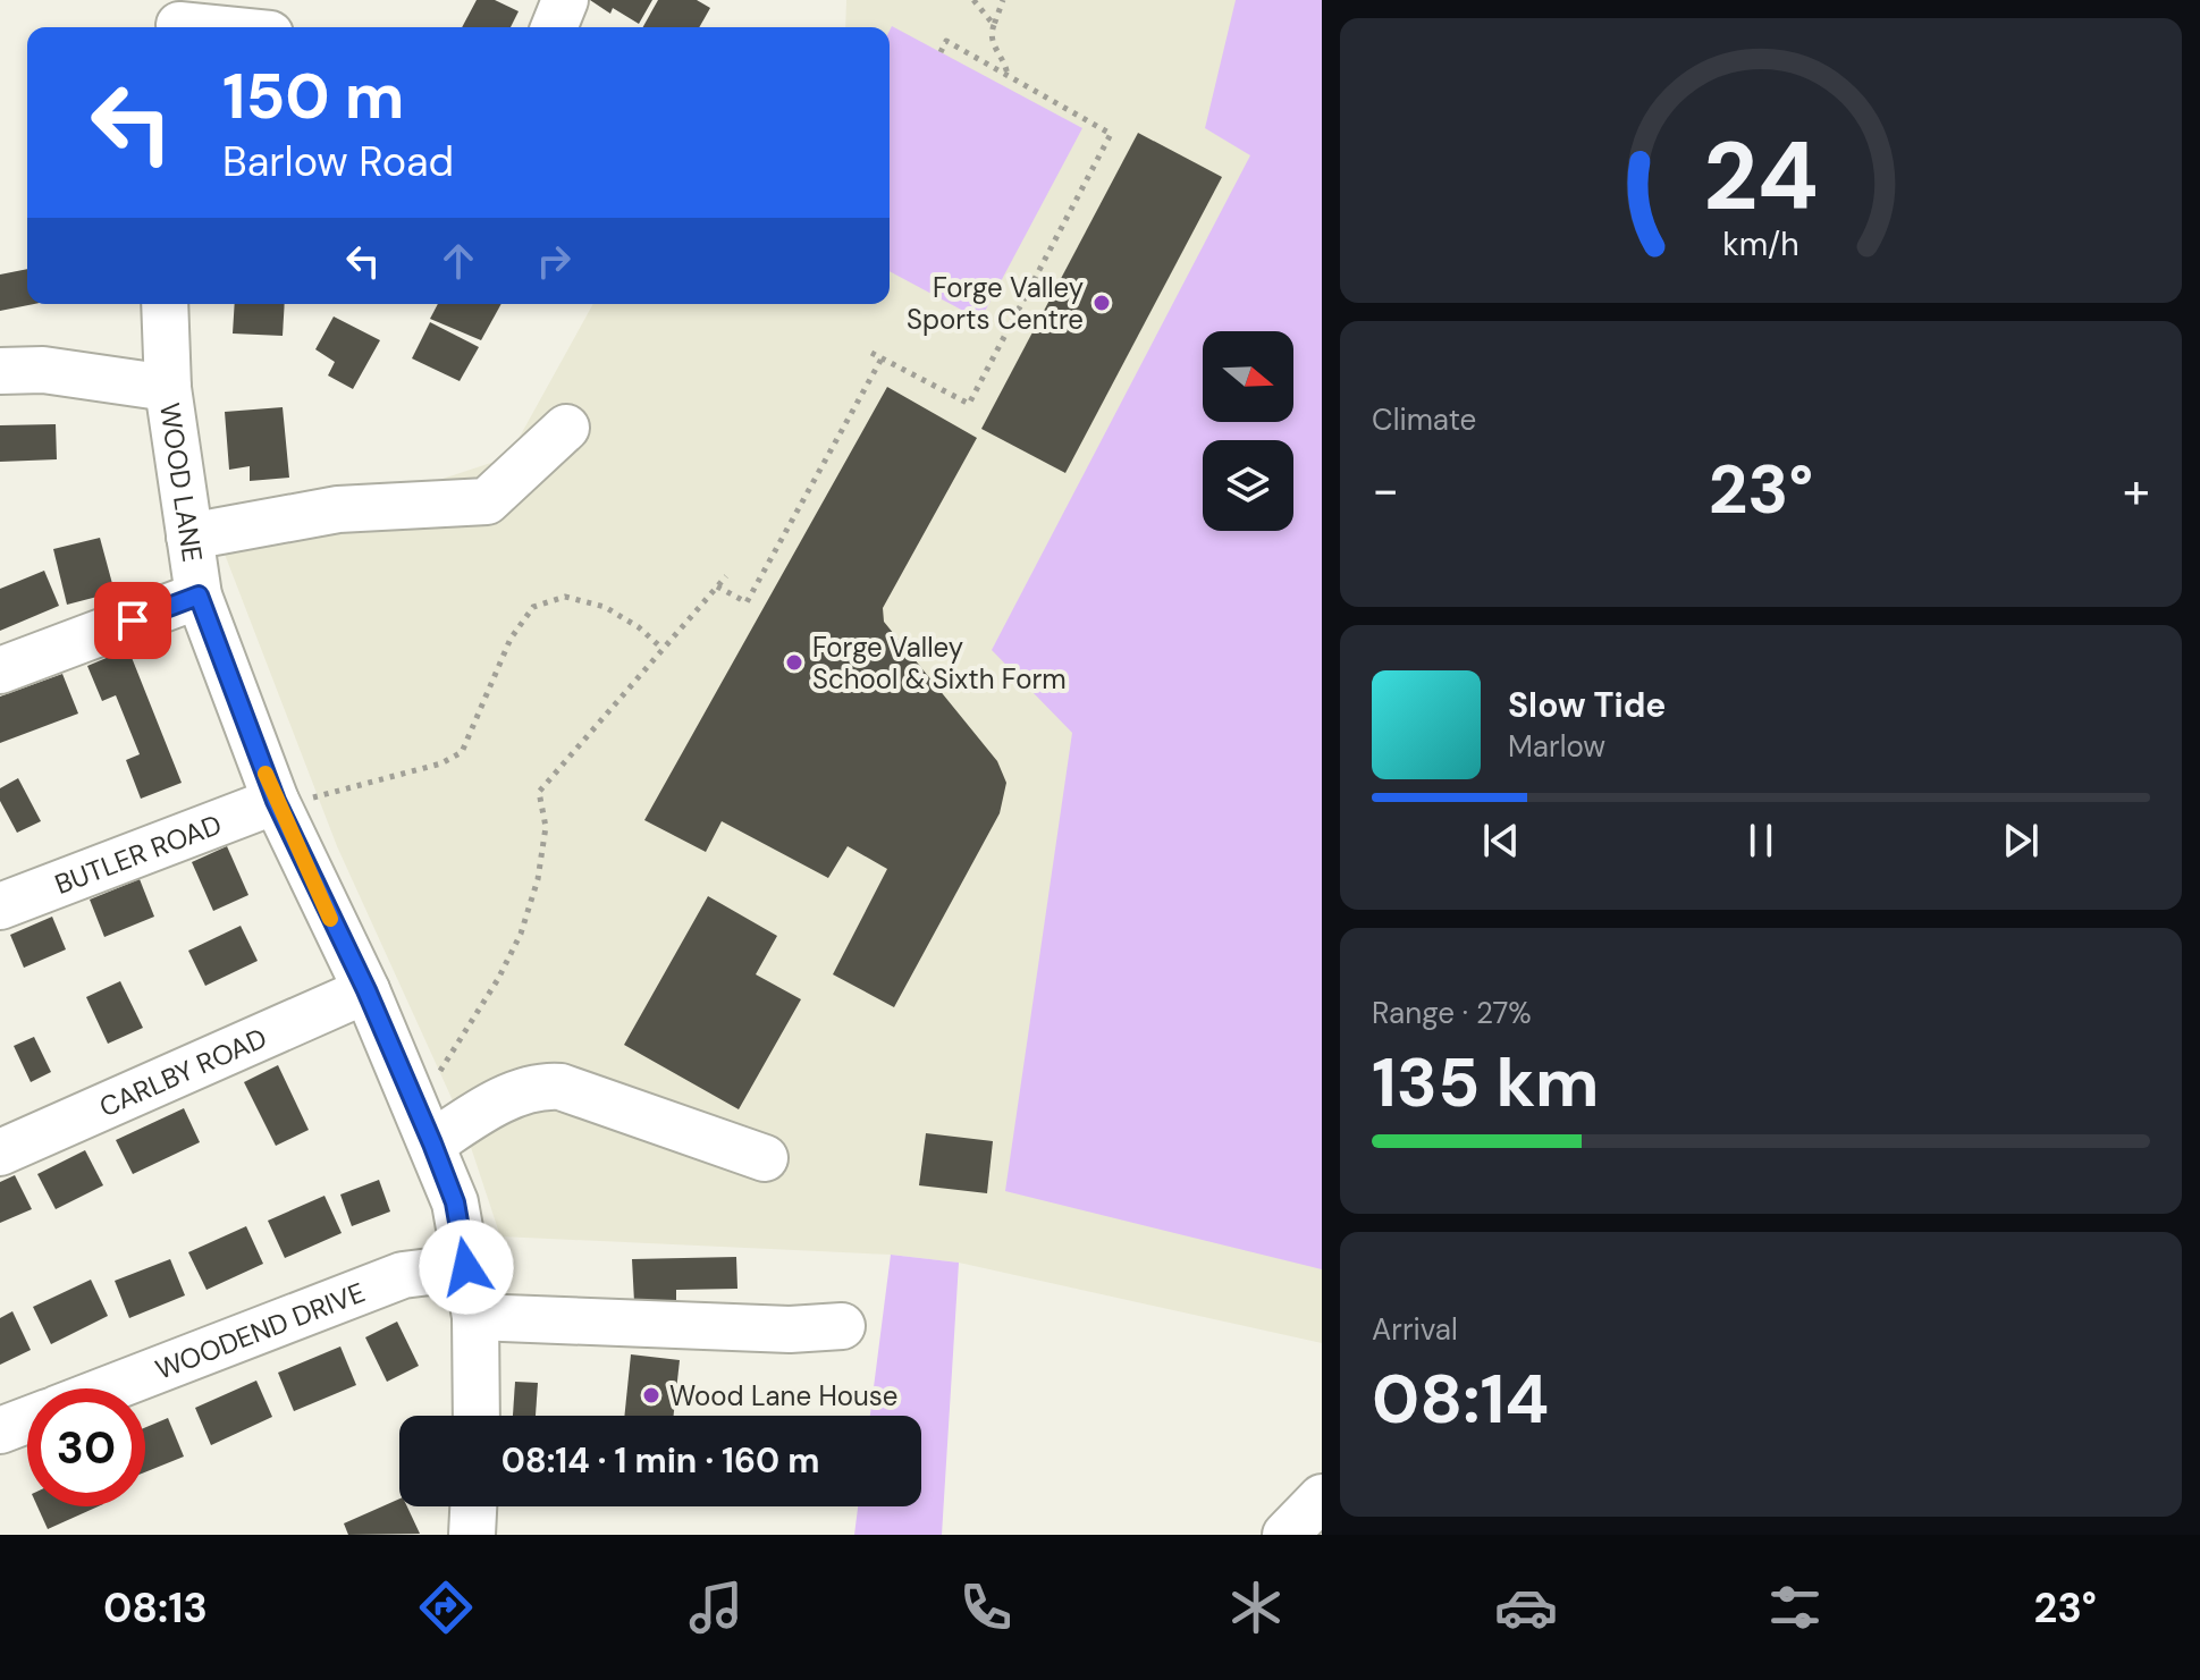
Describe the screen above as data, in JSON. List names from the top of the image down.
{
  "streets": {
    "street": [
      "WOOD LANE",
      "BUTLER ROAD",
      "CARLBY ROAD",
      "WOODEND DRIVE"
    ]
  },
  "crossings": [
    ["WOOD LANE", "BUTLER ROAD"],
    ["WOOD LANE", "CARLBY ROAD"],
    ["WOOD LANE", "WOODEND DRIVE"]
  ],
  "places": ["Forge Valley Sports Centre", "Forge Valley School & Sixth Form", "Wood Lane House"],
  "north": "right",
  "page": {
    "turn": ["150 m", "Barlow Road"],
    "tile": [
      "Climate",
      ["Range · 27%", "135 km"],
      ["Arrival", "08:14"]
    ],
    "heat": ["−", "23°", "+"],
    "song": ["Slow Tide", "Marlow"],
    "limit": "30",
    "trip": "08:14 · 1 min · 160 m",
    "tabs": ["08:13", "23°"],
    "gauge": ["24", "km/h"]
  }
}
